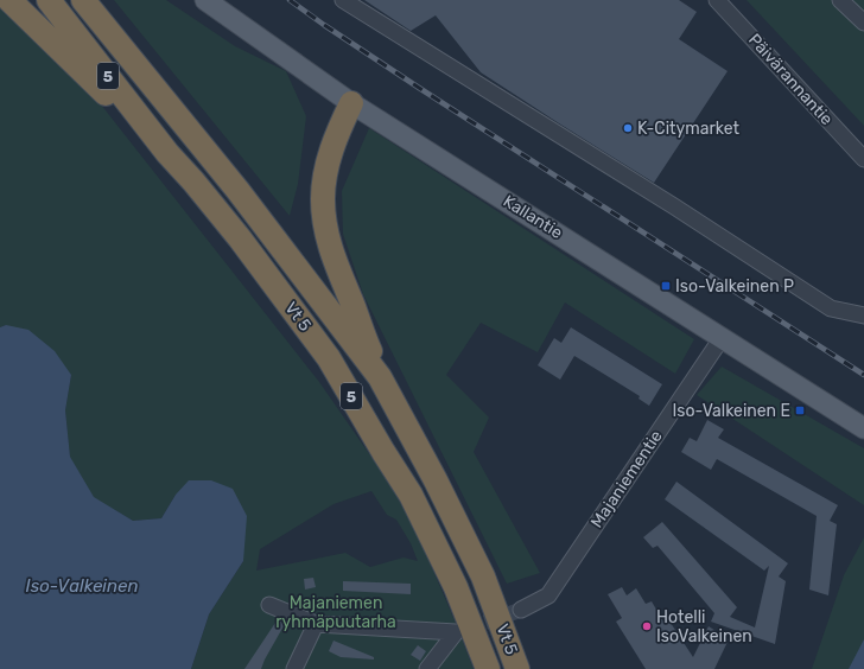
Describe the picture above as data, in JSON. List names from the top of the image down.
{
  "streets": {
    "highway": ["5", "Vt 5"],
    "main road": ["Kallantie"],
    "street": ["Päivärannantie", "Majaniementie"]
  },
  "crossings": [
    ["Kallantie", "Majaniementie"]
  ],
  "water": ["Iso-Valkeinen"],
  "parks": ["Majaniemen ryhmäpuutarha"],
  "places": {
    "other": ["K-Citymarket", "Hotelli IsoValkeinen"],
    "transit": ["Iso-Valkeinen P", "Iso-Valkeinen E"]
  }
}
